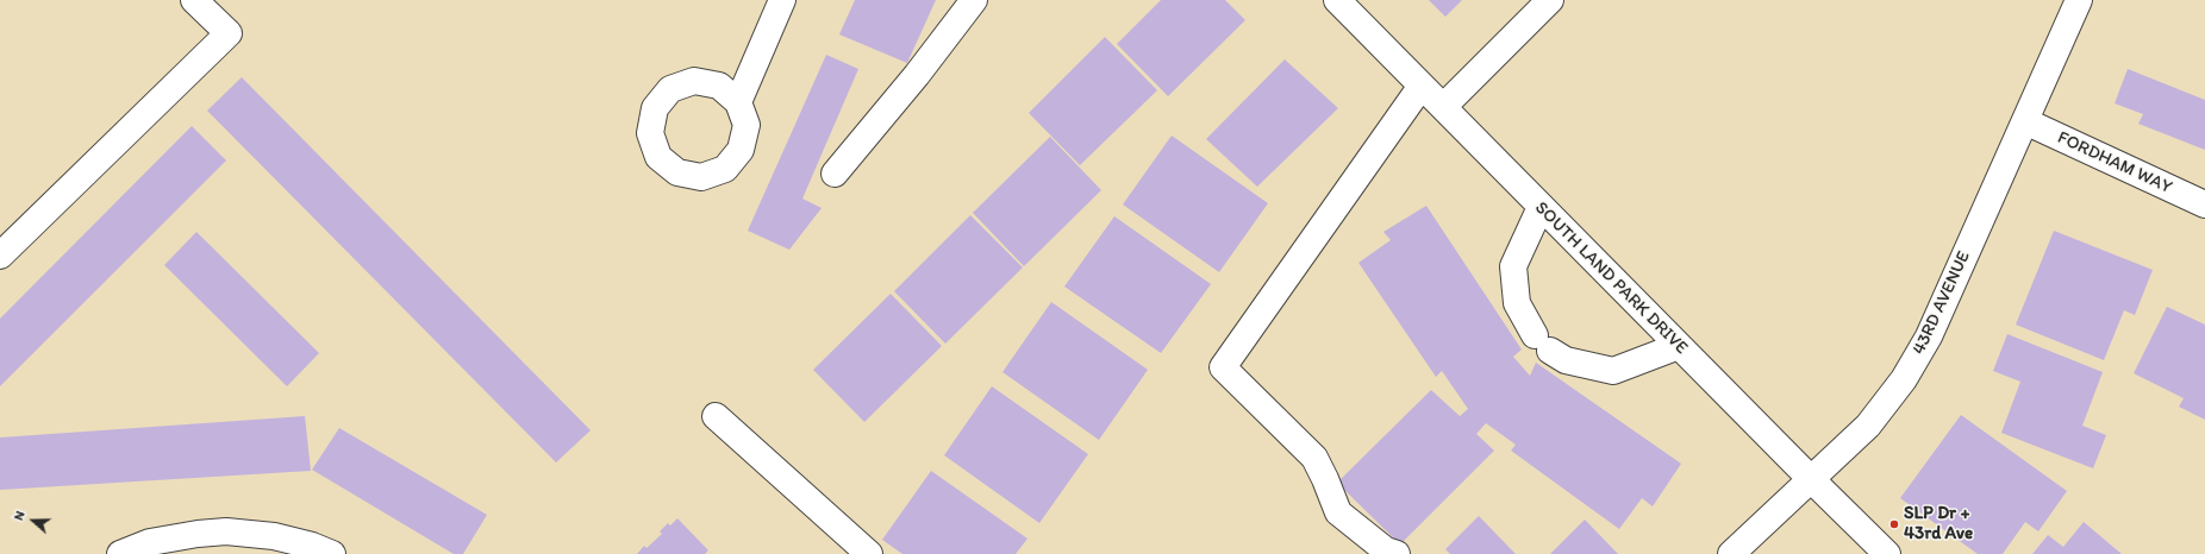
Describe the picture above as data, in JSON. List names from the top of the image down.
{
  "streets": {
    "street": ["FORDHAM WAY", "SOUTH LAND PARK DRIVE", "43RD AVENUE"]
  },
  "crossings": [
    ["FORDHAM WAY", "43RD AVENUE"],
    ["SOUTH LAND PARK DRIVE", "43RD AVENUE"]
  ],
  "places": ["SLP Dr + 43rd Ave"],
  "north": "left"
}
